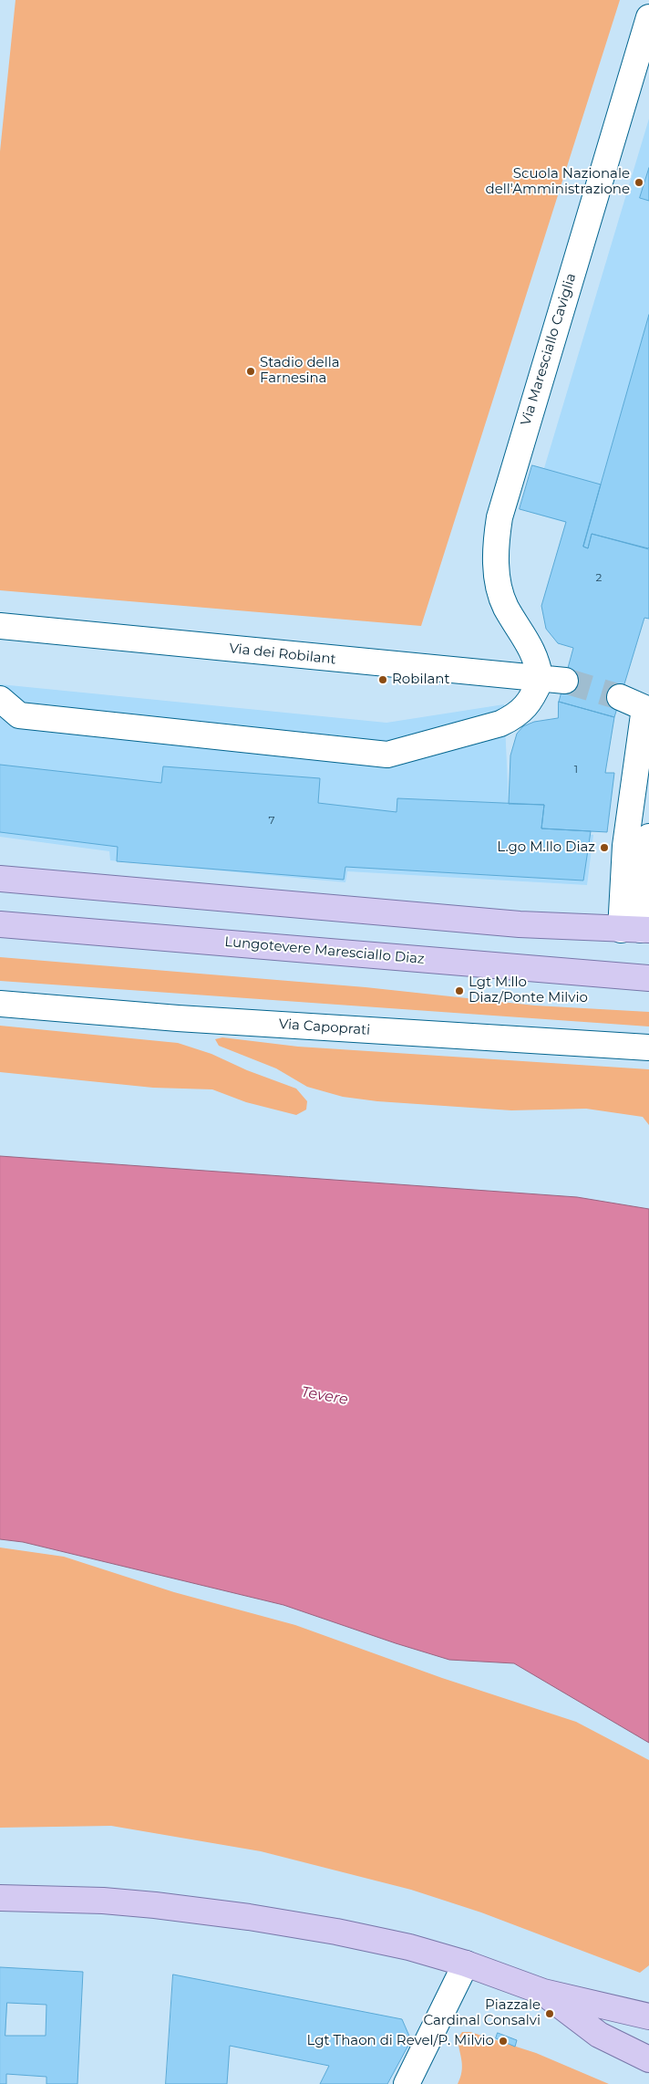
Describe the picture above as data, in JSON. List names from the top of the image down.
{
  "streets": {
    "main road": ["Lungotevere Maresciallo Diaz"],
    "street": ["Via Maresciallo Caviglia", "Via dei Robilant", "Via Capoprati"]
  },
  "crossings": [
    ["Via Maresciallo Caviglia", "Via dei Robilant"]
  ],
  "water": ["Tevere"],
  "places": [
    "Scuola Nazionale dell'Amministrazione",
    "Stadio della Farnesina",
    "Robilant",
    "L.go M.llo Diaz",
    "Lgt M.llo Diaz/Ponte Milvio",
    "Piazzale Cardinal Consalvi",
    "Lgt Thaon di Revel/P. Milvio"
  ],
  "house_numbers": ["2", "1", "7"]
}
